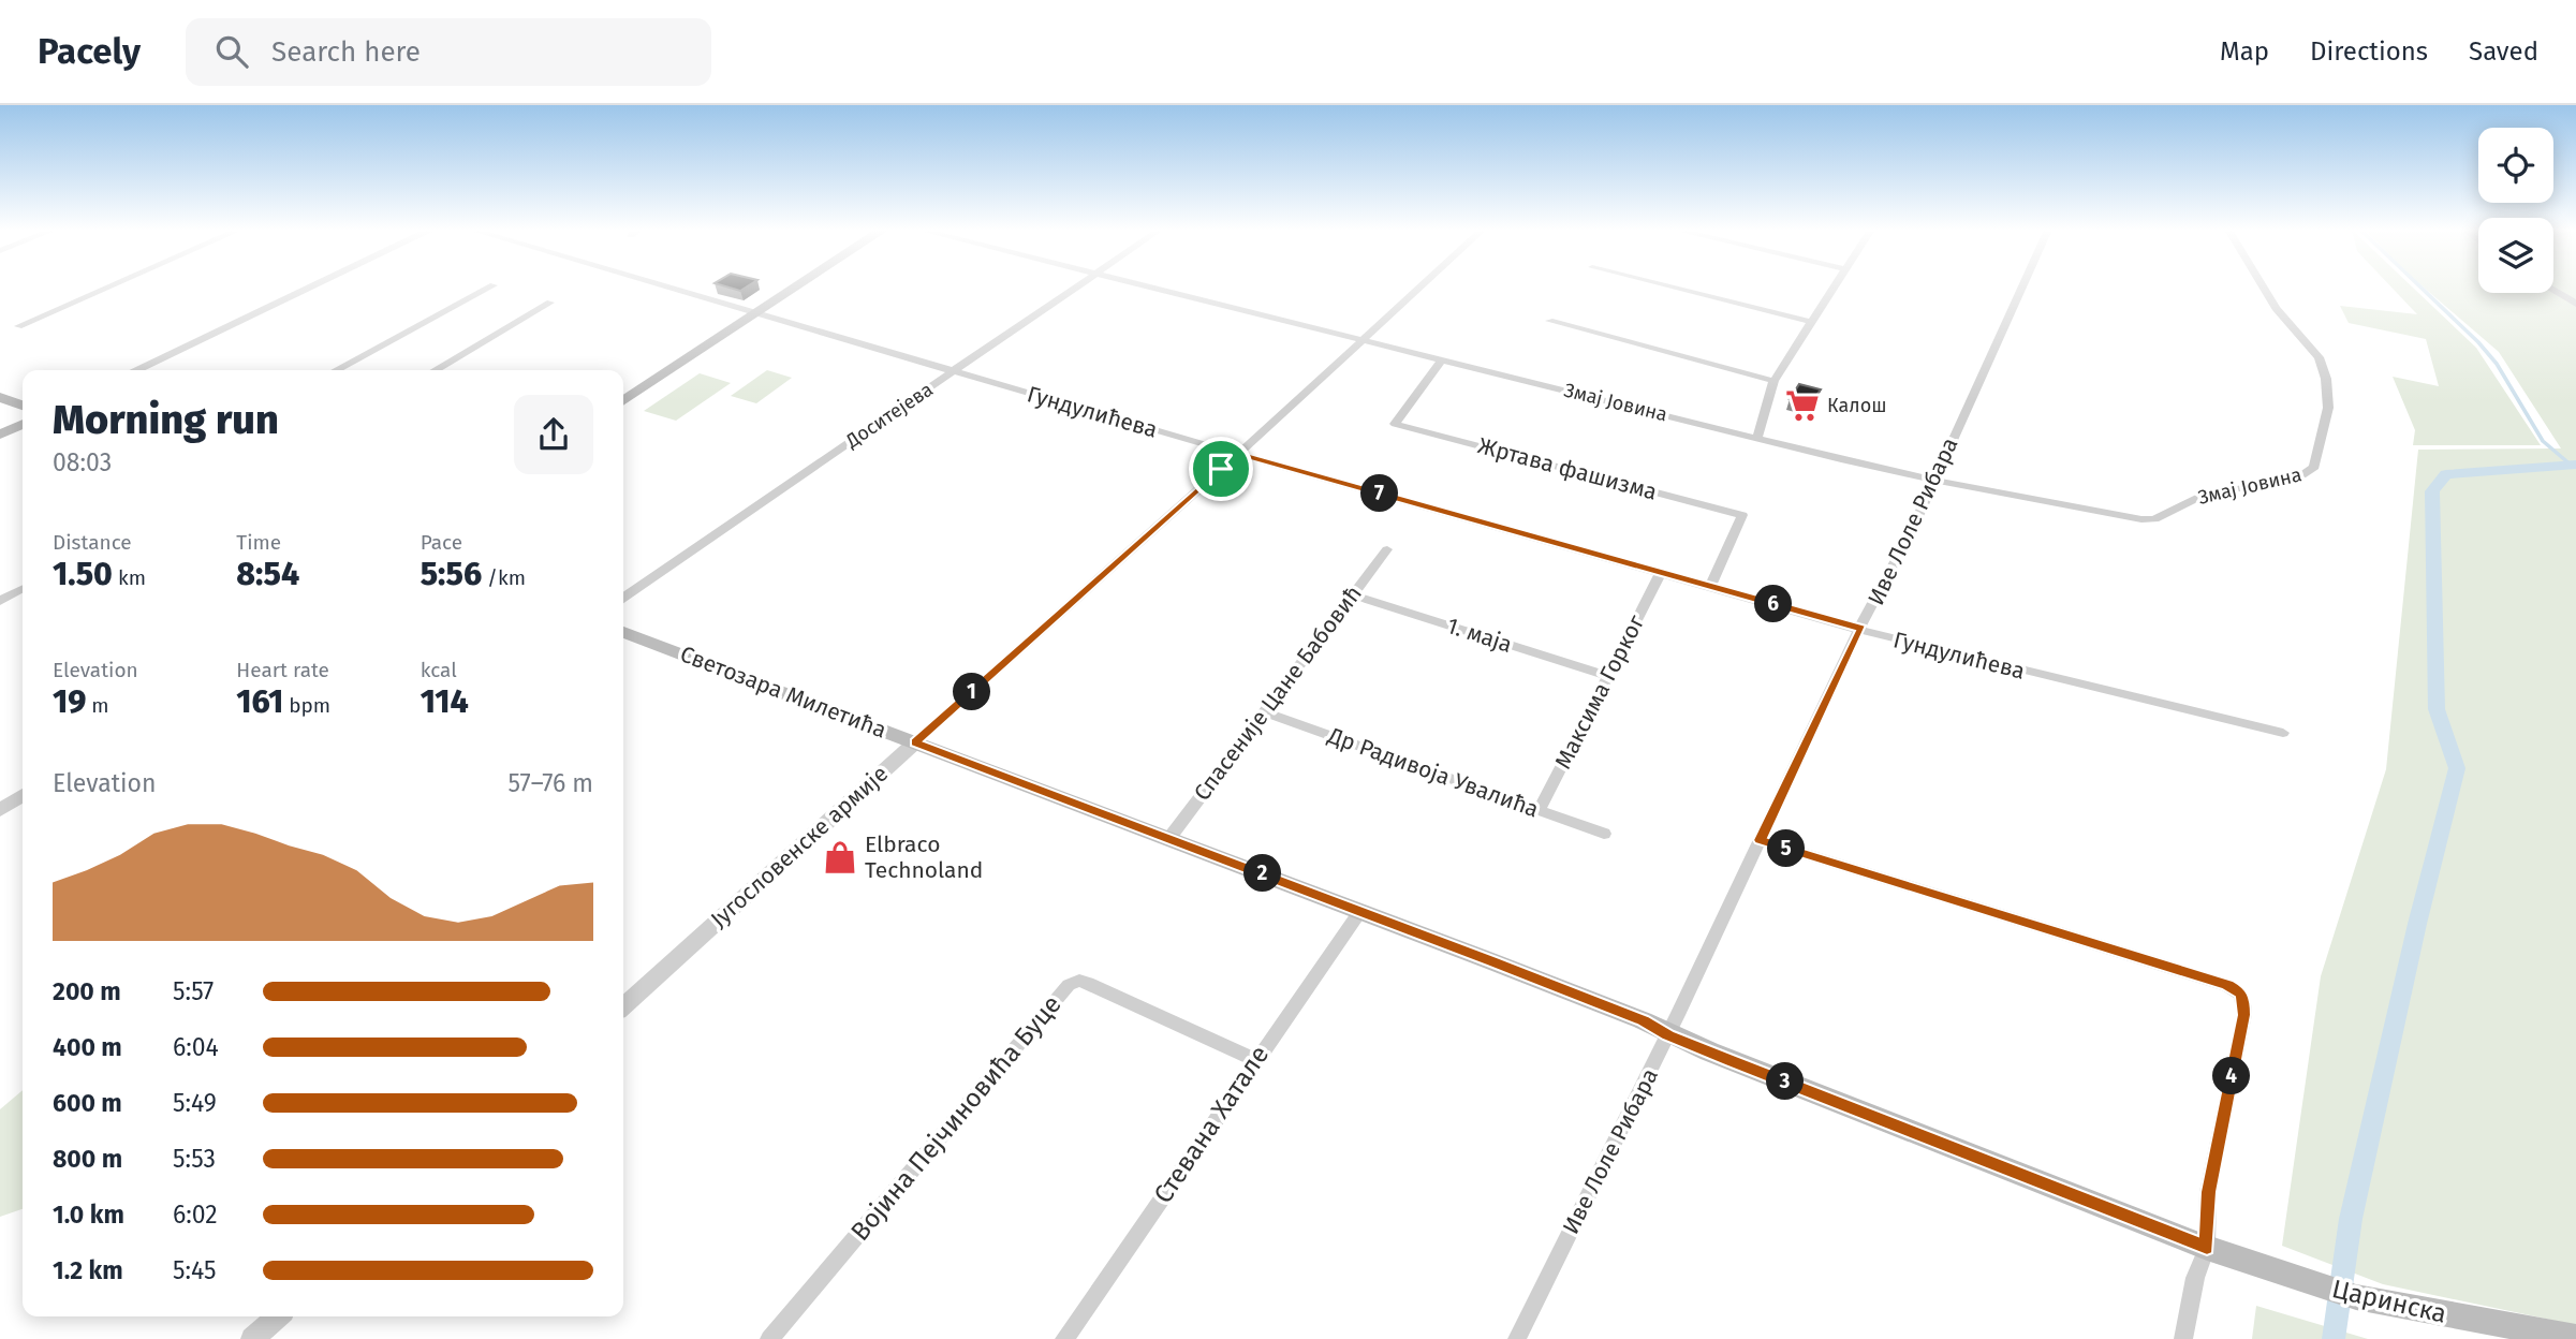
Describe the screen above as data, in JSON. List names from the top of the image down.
{
  "streets": {
    "main road": ["Светозара Милетића", "Царинска"],
    "street": [
      "Змај Јовина",
      "Гундулићева",
      "Доситејева",
      "Жртава фашизма",
      "Иве Лоле Рибара",
      "1. маја",
      "Максима Горког",
      "Спасеније Цане Бабовић",
      "Др Радивоја Увалића",
      "Југословенске армије",
      "Војина Пејчиновића Буце",
      "Стевана Хатале"
    ]
  },
  "crossings": [
    ["Змај Јовина", "Жртава фашизма"],
    ["Змај Јовина", "Иве Лоле Рибара"],
    ["Змај Јовина", "Југословенске армије"],
    ["Гундулићева", "Доситејева"],
    ["Гундулићева", "Жртава фашизма"],
    ["Гундулићева", "Иве Лоле Рибара"],
    ["Гундулићева", "Максима Горког"],
    ["Гундулићева", "Југословенске армије"],
    ["Иве Лоле Рибара", "Светозара Милетића"],
    ["1. маја", "Максима Горког"],
    ["1. маја", "Спасеније Цане Бабовић"],
    ["Светозара Милетића", "Спасеније Цане Бабовић"],
    ["Светозара Милетића", "Југословенске армије"],
    ["Светозара Милетића", "Стевана Хатале"],
    ["Светозара Милетића", "Царинска"],
    ["Максима Горког", "Др Радивоја Увалића"],
    ["Спасеније Цане Бабовић", "Др Радивоја Увалића"],
    ["Војина Пејчиновића Буце", "Стевана Хатале"]
  ],
  "places": {
    "supermarket": ["Калош"],
    "shop": ["Elbraco Technoland"]
  },
  "page": {
    "header": "Pacely",
    "search": "Search here",
    "nav": ["Map", "Directions", "Saved"],
    "heading": ["Morning run", "08:03"],
    "pins": [
      "7",
      "6",
      "1",
      "5",
      "2",
      "4",
      "3"
    ],
    "stats": [
      ["Distance", "1.50 km"],
      ["Time", "8:54"],
      ["Pace", "5:56 /km"],
      ["Elevation", "19 m"],
      ["Heart rate", "161 bpm"],
      ["kcal", "114"]
    ],
    "chart": ["Elevation", "57–76 m"],
    "list": [
      {
        "name": "200 m",
        "note": "5:57"
      },
      {
        "name": "400 m",
        "note": "6:04"
      },
      {
        "name": "600 m",
        "note": "5:49"
      },
      {
        "name": "800 m",
        "note": "5:53"
      },
      {
        "name": "1.0 km",
        "note": "6:02"
      },
      {
        "name": "1.2 km",
        "note": "5:45"
      }
    ]
  }
}
